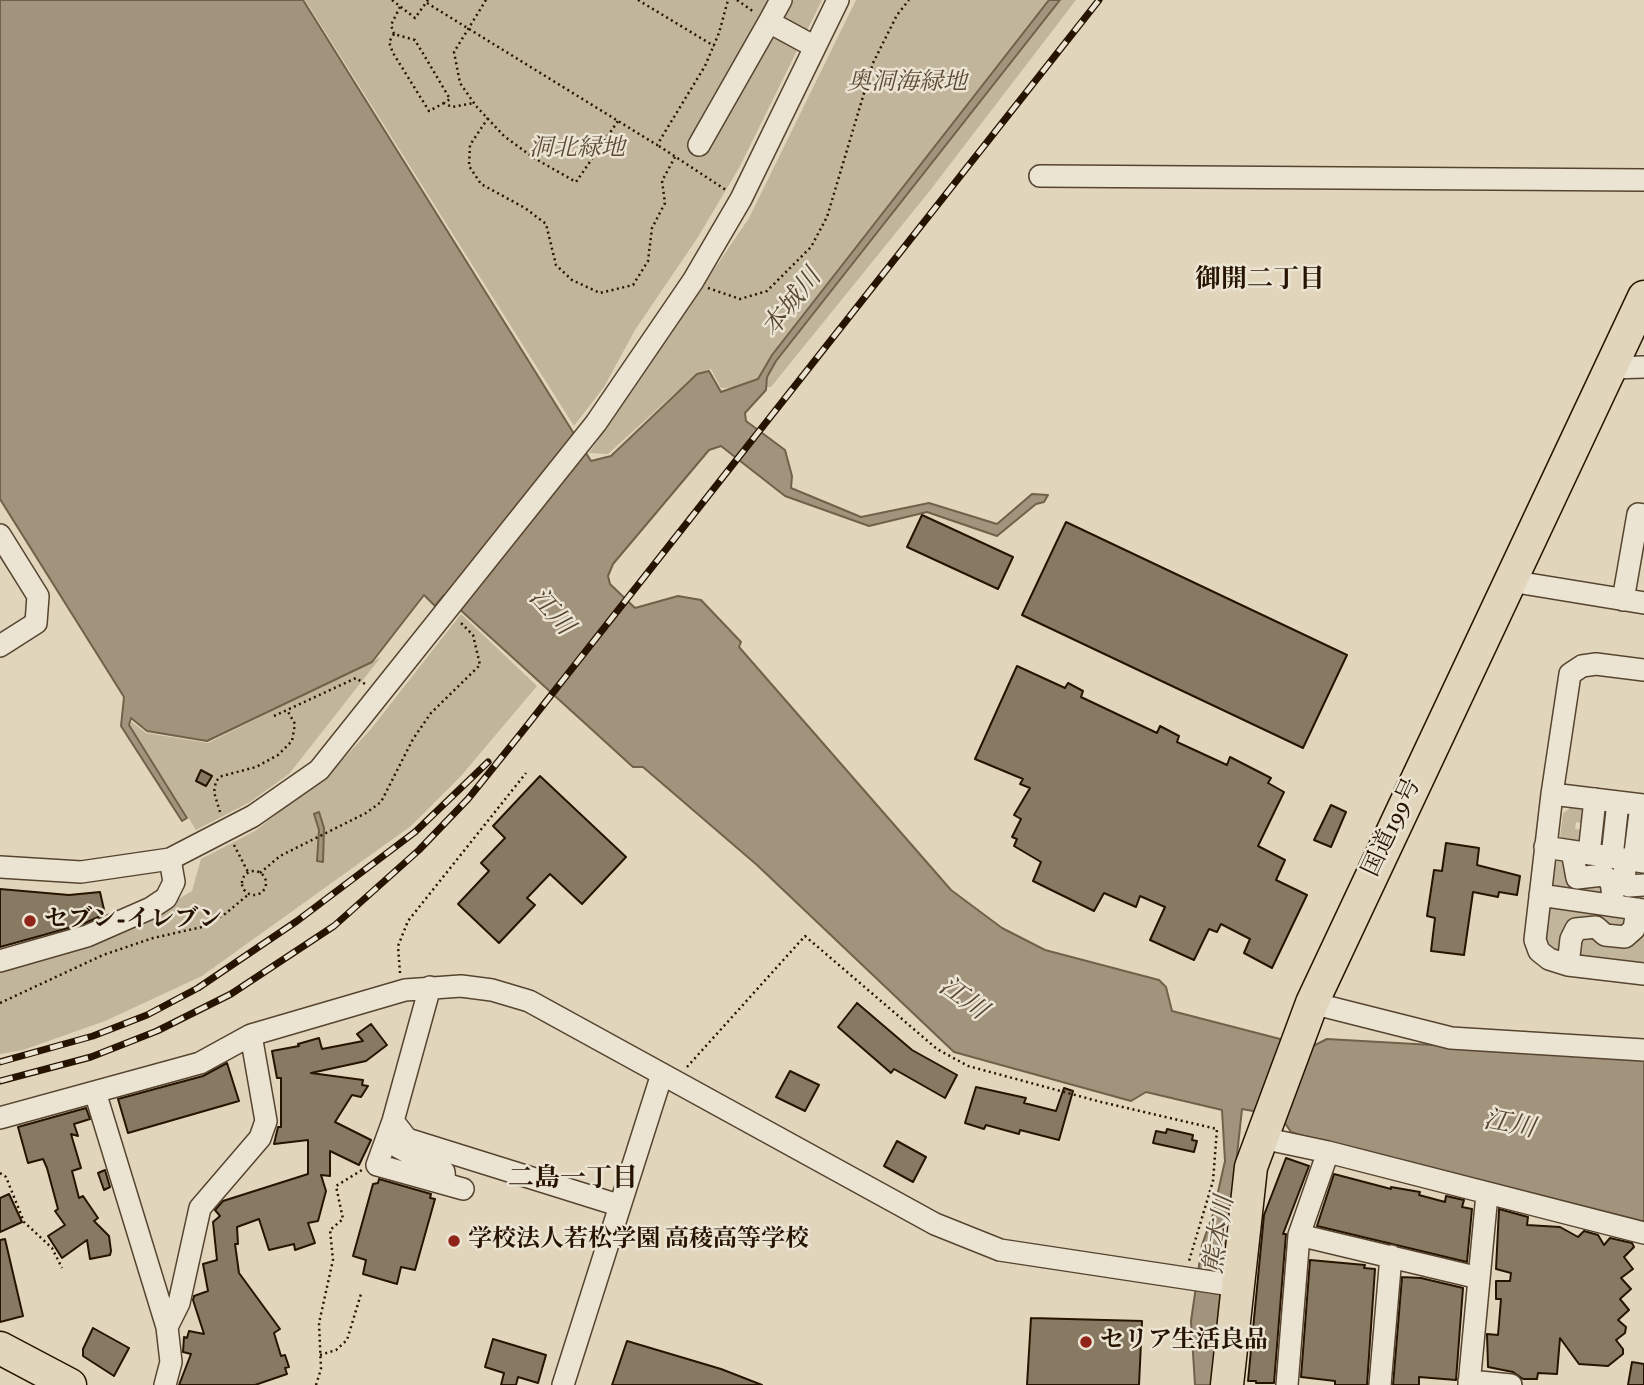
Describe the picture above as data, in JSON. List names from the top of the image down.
{
  "streets": {
    "highway": ["国道199号"]
  },
  "districts": ["御開二丁目", "二島一丁目"],
  "water": ["本城川", "江川", "熊本川"],
  "parks": ["奥洞海緑地", "洞北緑地"],
  "places": ["セブン-イレブン", "学校法人若松学園 高稜高等学校", "セリア生活良品"]
}
